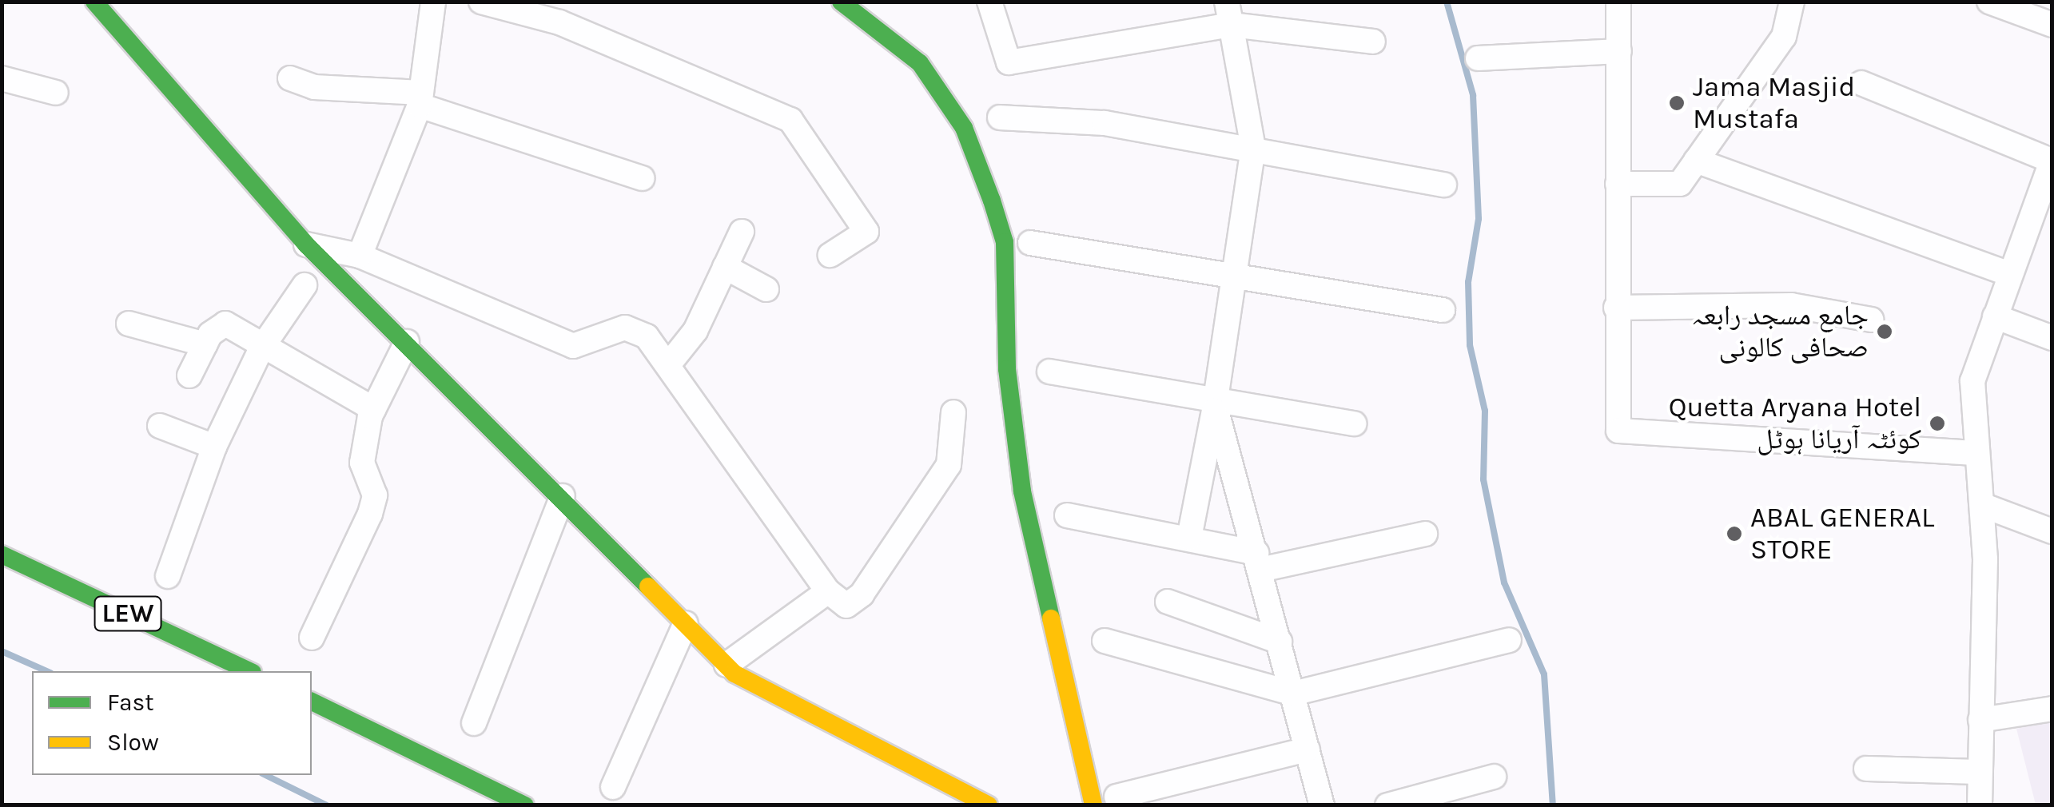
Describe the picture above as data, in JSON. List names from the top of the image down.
{
  "streets": {
    "main road": ["LEW"]
  },
  "places": [
    "Jama Masjid Mustafa",
    "جامع مسجد رابعہ صحافی کالونی",
    "Quetta Aryana Hotel کوئٹہ آریانا ہوٹل",
    "ABAL GENERAL STORE"
  ],
  "legend": ["Fast", "Slow"]
}
